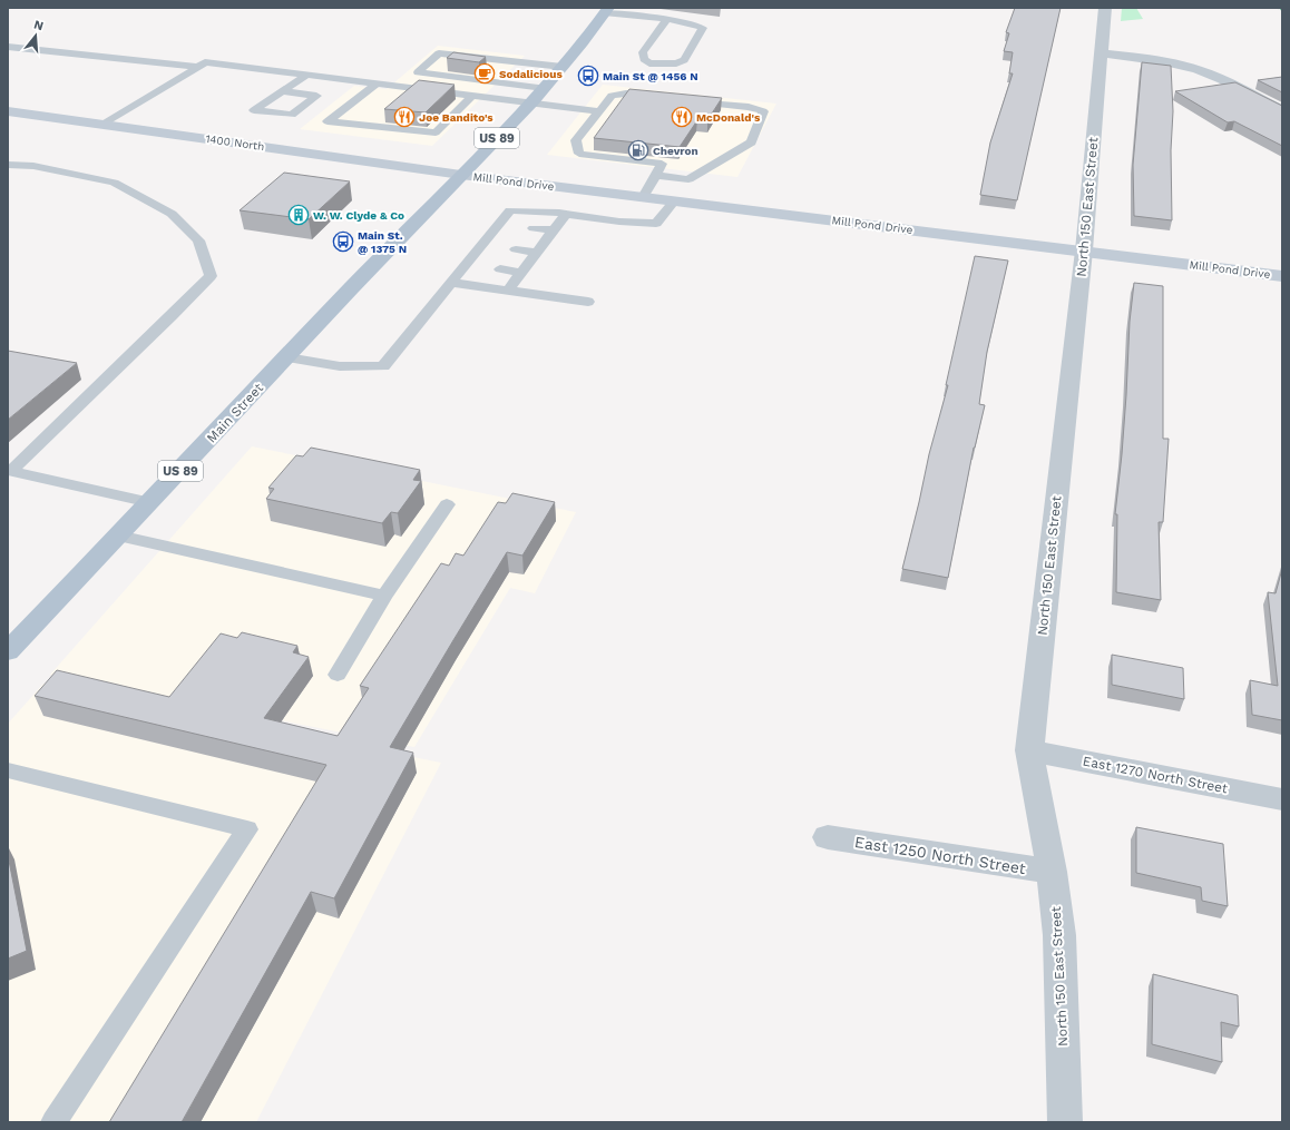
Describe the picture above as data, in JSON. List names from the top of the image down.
{
  "streets": {
    "main road": [
      "US 89",
      "1400 North",
      "Mill Pond Drive",
      "Main Street"
    ],
    "street": ["North 150 East Street", "East 1270 North Street", "East 1250 North Street"]
  },
  "crossings": [
    ["US 89", "1400 North"],
    ["US 89", "Mill Pond Drive"],
    ["US 89", "Main Street"],
    ["1400 North", "Mill Pond Drive"],
    ["1400 North", "Main Street"],
    ["Mill Pond Drive", "North 150 East Street"],
    ["Mill Pond Drive", "Main Street"],
    ["North 150 East Street", "East 1270 North Street"],
    ["North 150 East Street", "East 1250 North Street"]
  ],
  "places": {
    "cafe": ["Sodalicious"],
    "bus stop": ["Main St @ 1456 N", "Main St. @ 1375 N"],
    "restaurant": ["Joe Bandito's", "McDonald's"],
    "fuel station": ["Chevron"],
    "building": ["W. W. Clyde & Co"]
  },
  "north": "top"
}
